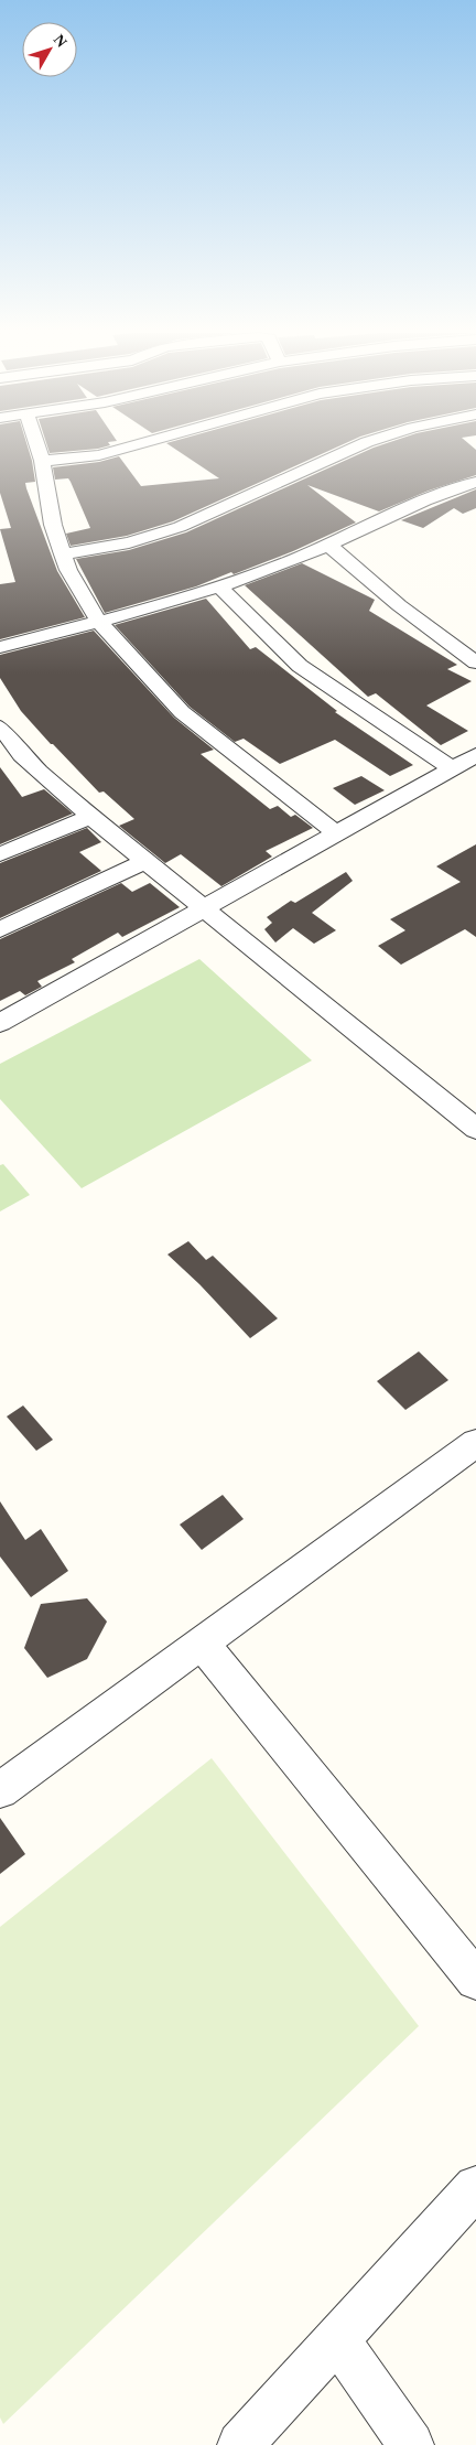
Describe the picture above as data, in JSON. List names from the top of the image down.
{
  "north": "top right"
}
